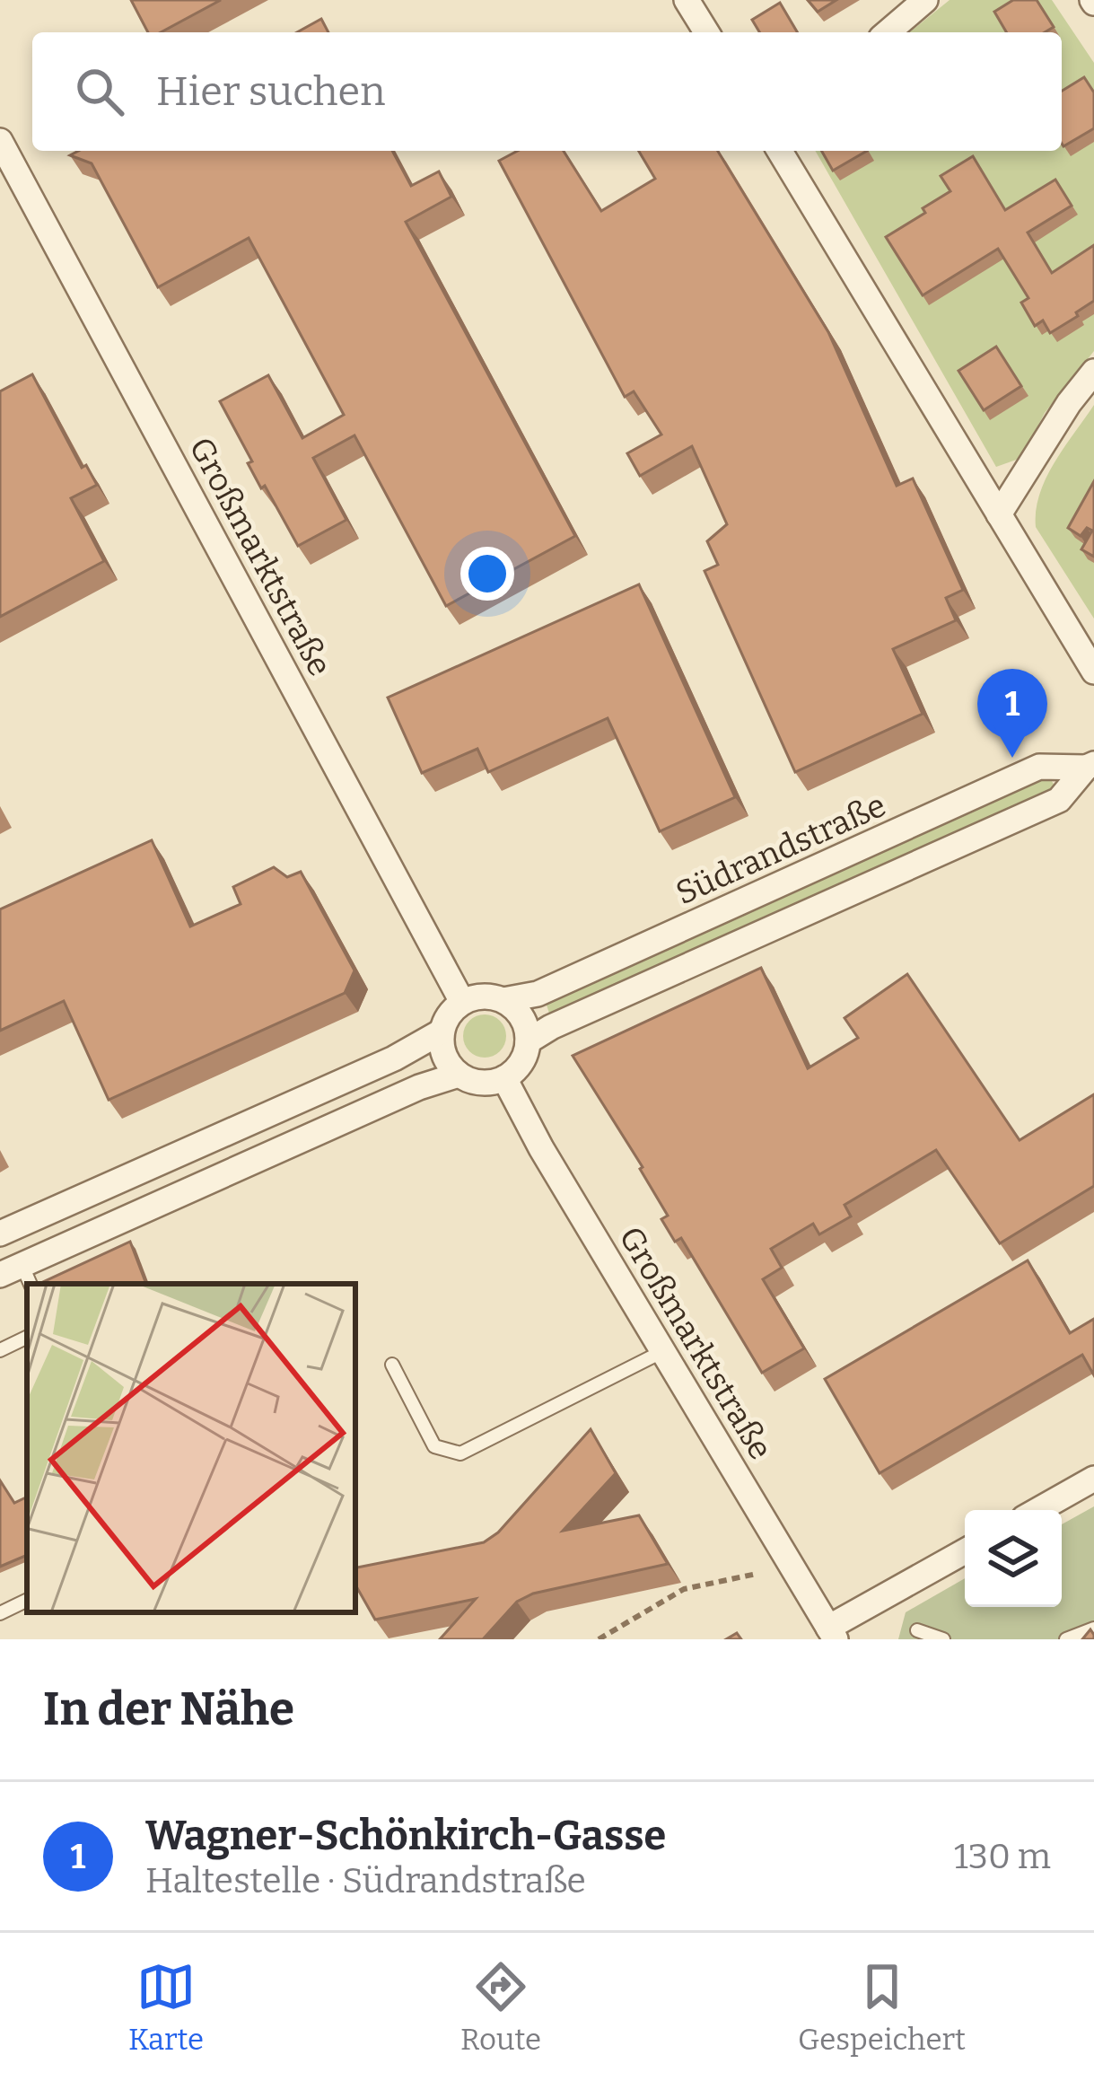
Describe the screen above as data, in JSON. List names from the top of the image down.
{
  "streets": {
    "street": ["Großmarktstraße", "Südrandstraße"]
  },
  "crossings": [
    ["Großmarktstraße", "Südrandstraße"]
  ],
  "page": {
    "search": "Hier suchen",
    "pins": "1",
    "heading": "In der Nähe",
    "list": [
      {
        "mark": "1",
        "name": "Wagner-Schönkirch-Gasse",
        "note": "Haltestelle · Südrandstraße",
        "value": "130 m"
      }
    ],
    "nav": ["Karte", "Route", "Gespeichert"]
  }
}
